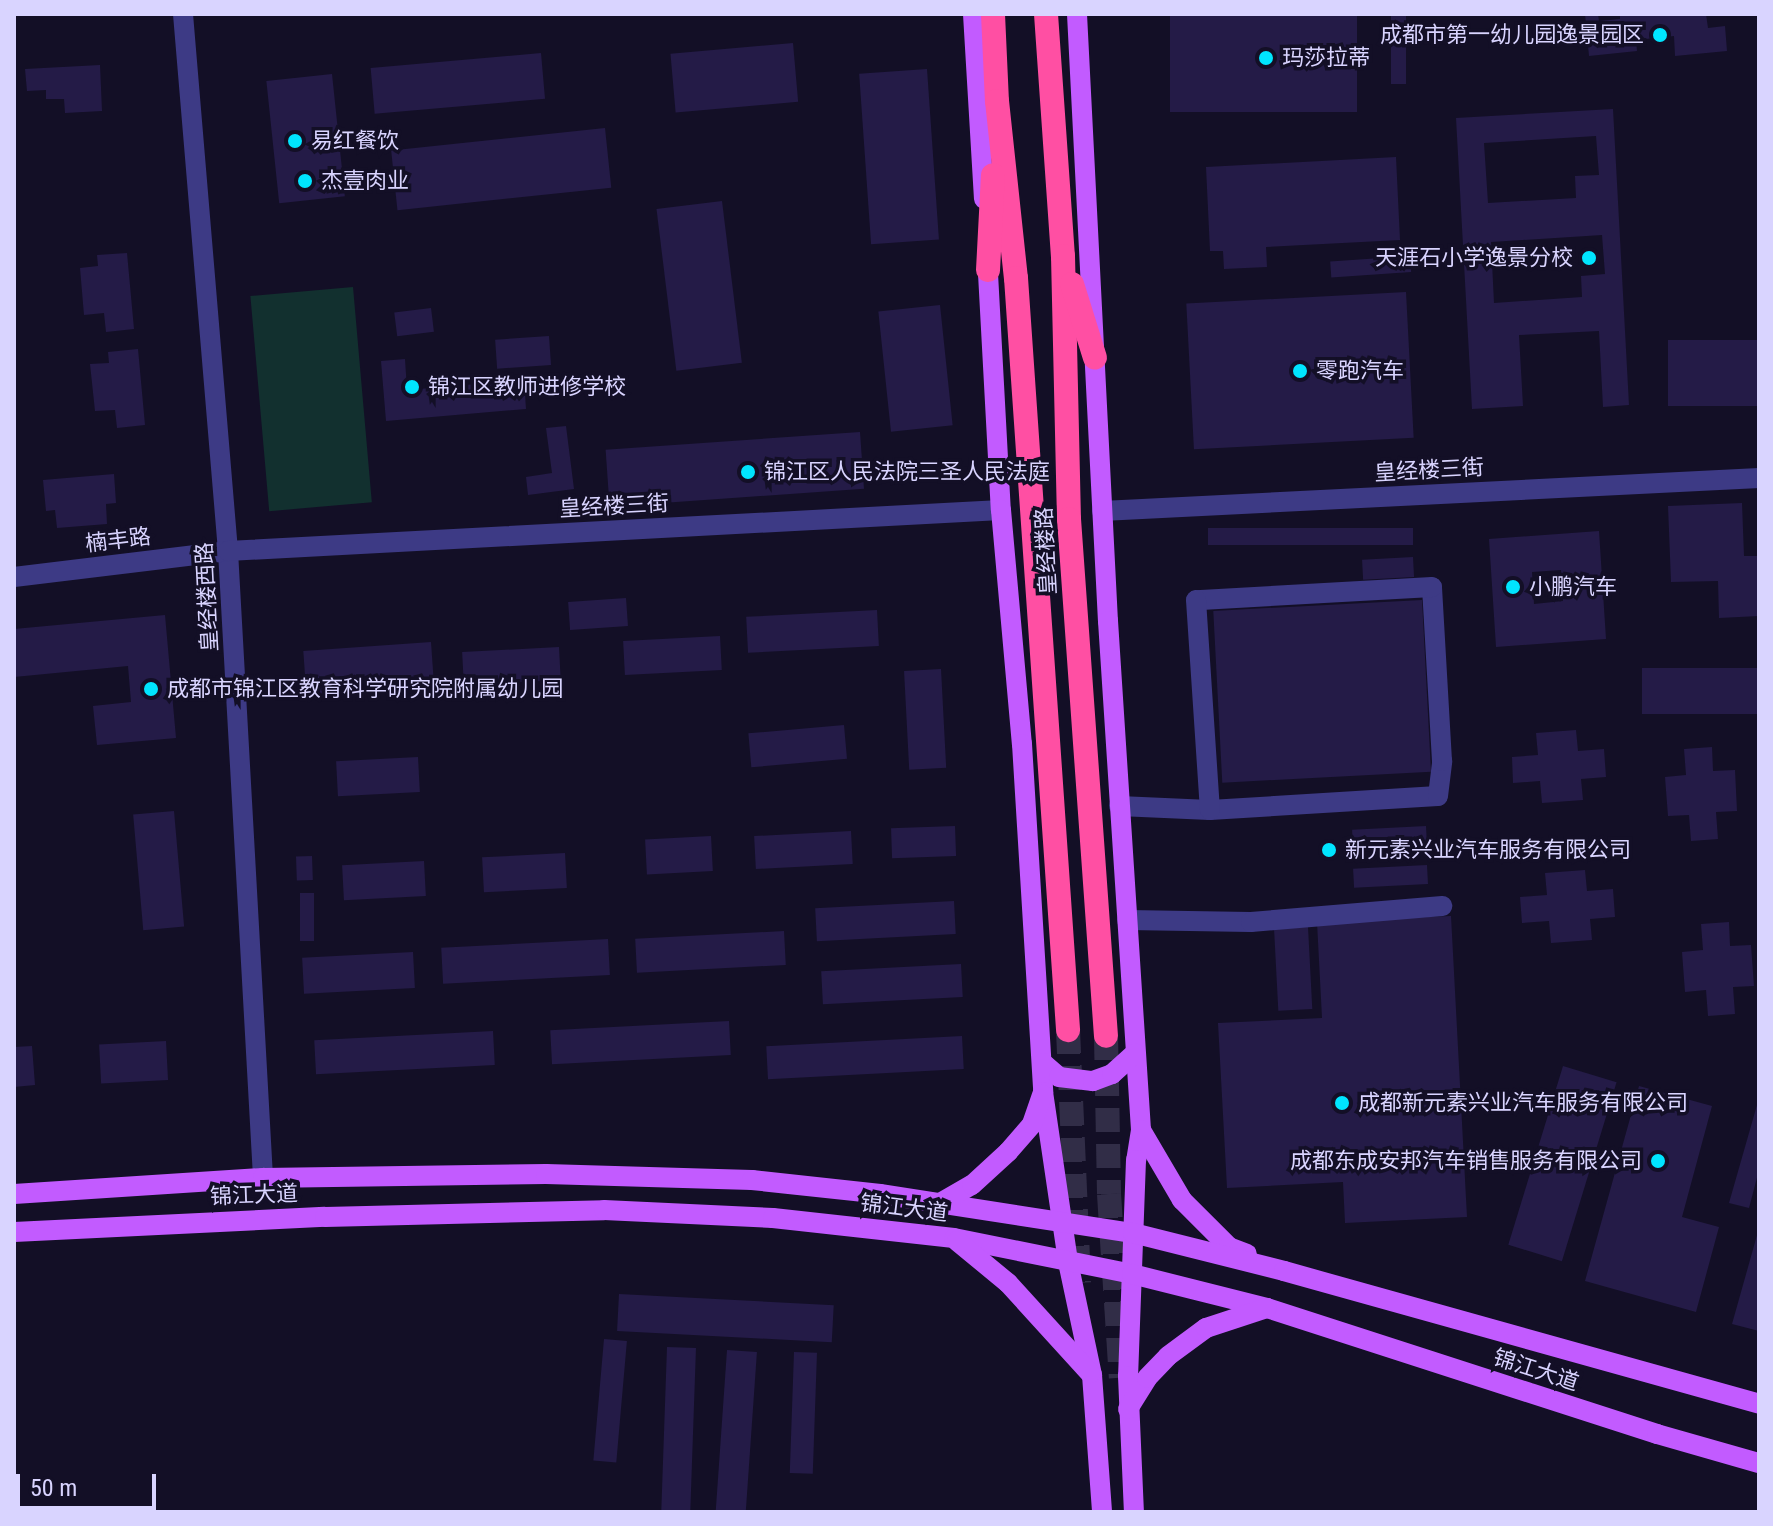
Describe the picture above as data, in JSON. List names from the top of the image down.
{
  "streets": {
    "highway": ["皇经楼路"],
    "main road": ["锦江大道"],
    "street": ["皇经楼三街", "楠丰路", "皇经楼西路"]
  },
  "crossings": [
    ["皇经楼三街", "楠丰路"],
    ["皇经楼三街", "皇经楼西路"],
    ["楠丰路", "皇经楼西路"],
    ["皇经楼西路", "锦江大道"]
  ],
  "places": [
    "成都市第一幼儿园逸景园区",
    "玛莎拉蒂",
    "易红餐饮",
    "杰壹肉业",
    "天涯石小学逸景分校",
    "零跑汽车",
    "锦江区教师进修学校",
    "锦江区人民法院三圣人民法庭",
    "小鹏汽车",
    "成都市锦江区教育科学研究院附属幼儿园",
    "新元素兴业汽车服务有限公司",
    "成都新元素兴业汽车服务有限公司",
    "成都东成安邦汽车销售服务有限公司"
  ],
  "scale_bar": "50 m"
}
